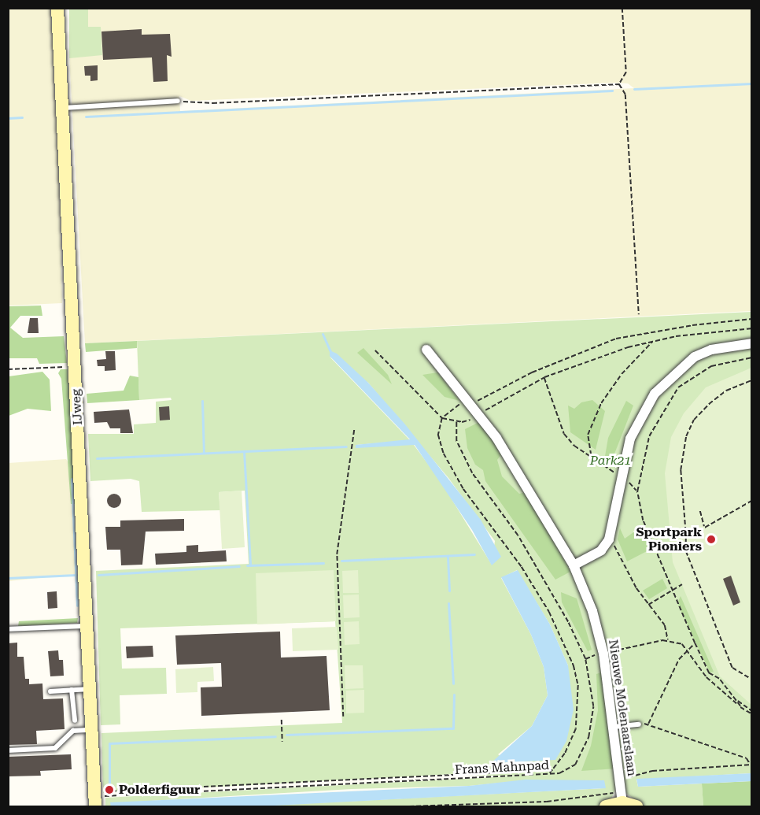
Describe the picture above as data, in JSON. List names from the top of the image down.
{
  "streets": {
    "street": ["IJweg", "Nieuwe Molenaarslaan"],
    "path": ["Frans Mahnpad"]
  },
  "crossings": [
    ["IJweg", "Frans Mahnpad"]
  ],
  "parks": ["Park21"],
  "places": ["Sportpark Pioniers", "Polderfiguur"]
}
